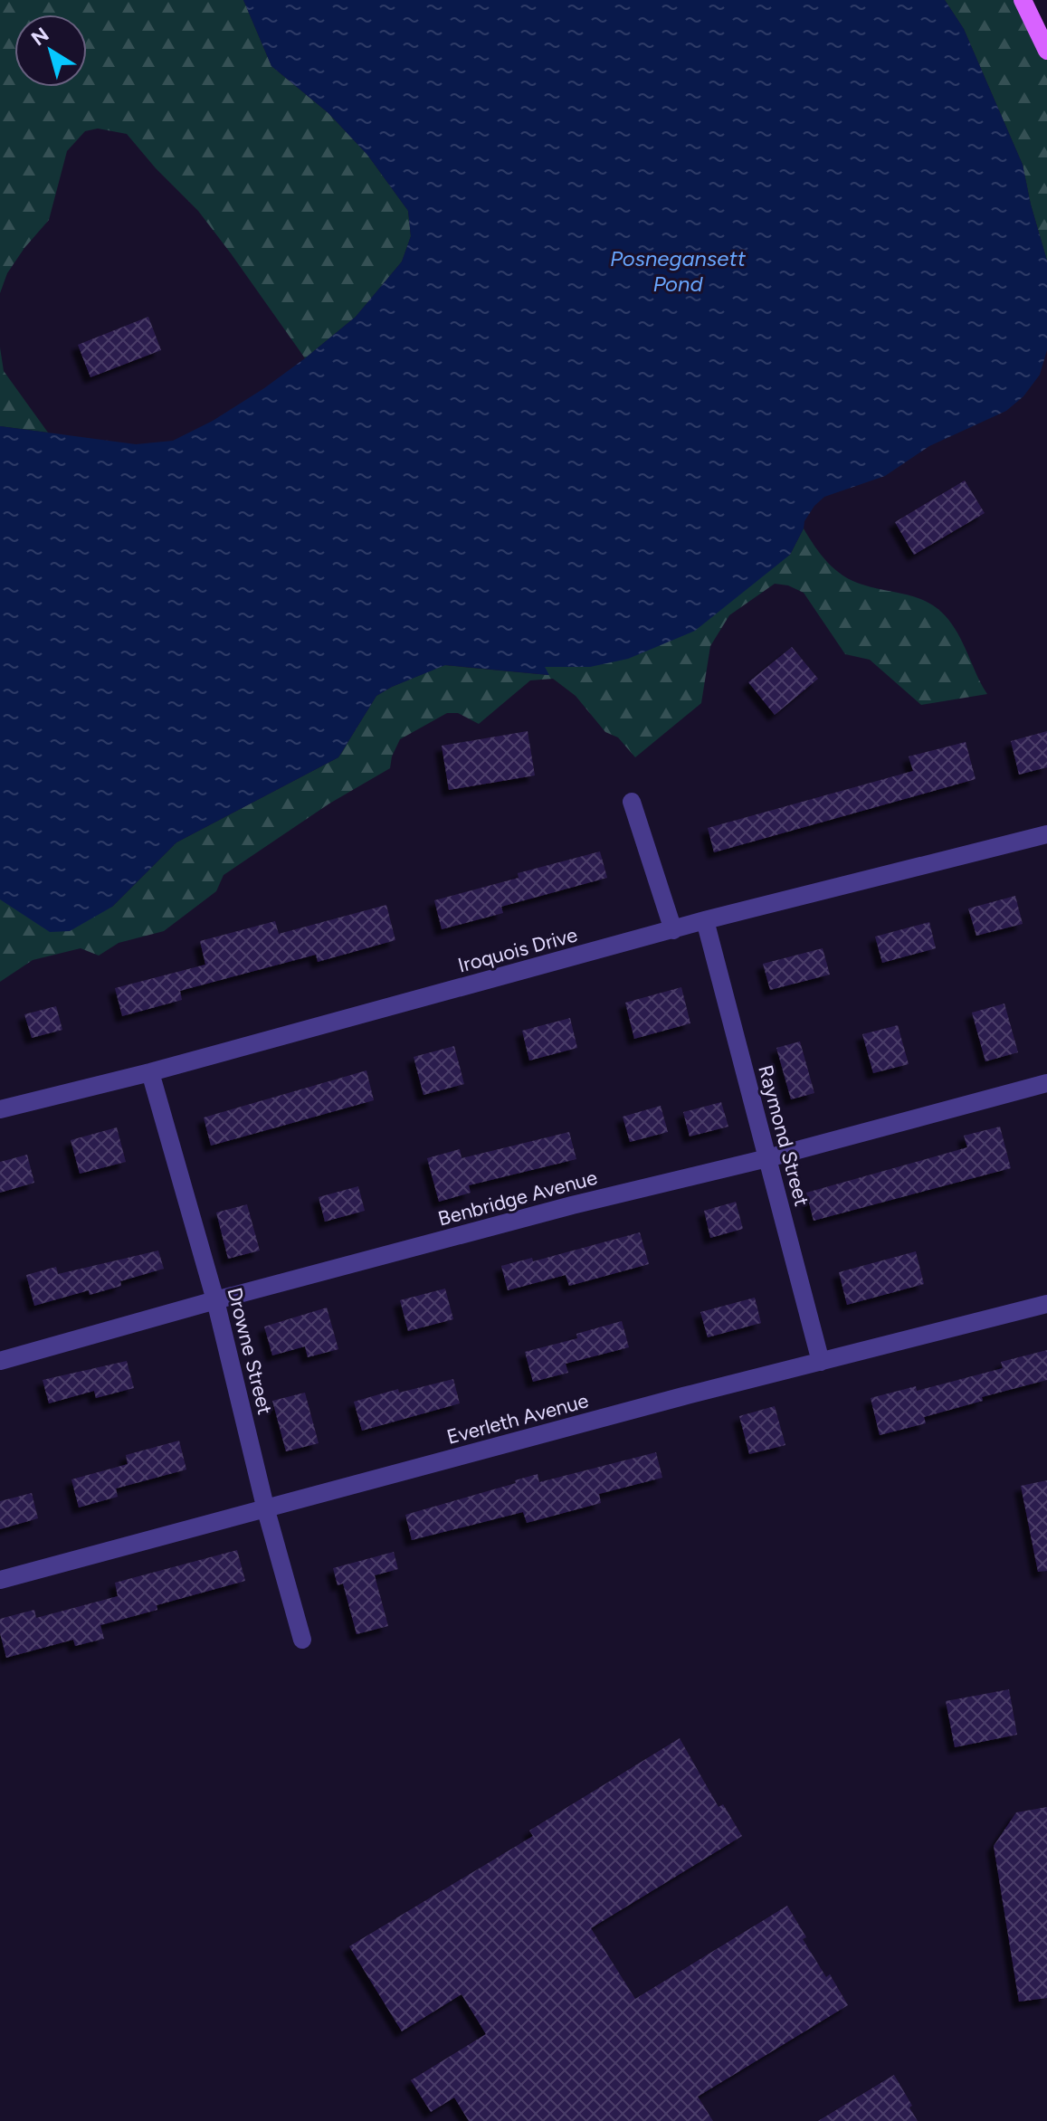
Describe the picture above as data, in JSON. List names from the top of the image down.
{
  "streets": {
    "street": [
      "Iroquois Drive",
      "Raymond Street",
      "Benbridge Avenue",
      "Drowne Street",
      "Everleth Avenue"
    ]
  },
  "crossings": [
    ["Iroquois Drive", "Raymond Street"],
    ["Iroquois Drive", "Drowne Street"],
    ["Raymond Street", "Benbridge Avenue"],
    ["Raymond Street", "Everleth Avenue"],
    ["Benbridge Avenue", "Drowne Street"],
    ["Drowne Street", "Everleth Avenue"]
  ],
  "water": ["Posnegansett Pond"],
  "north": "top left"
}
